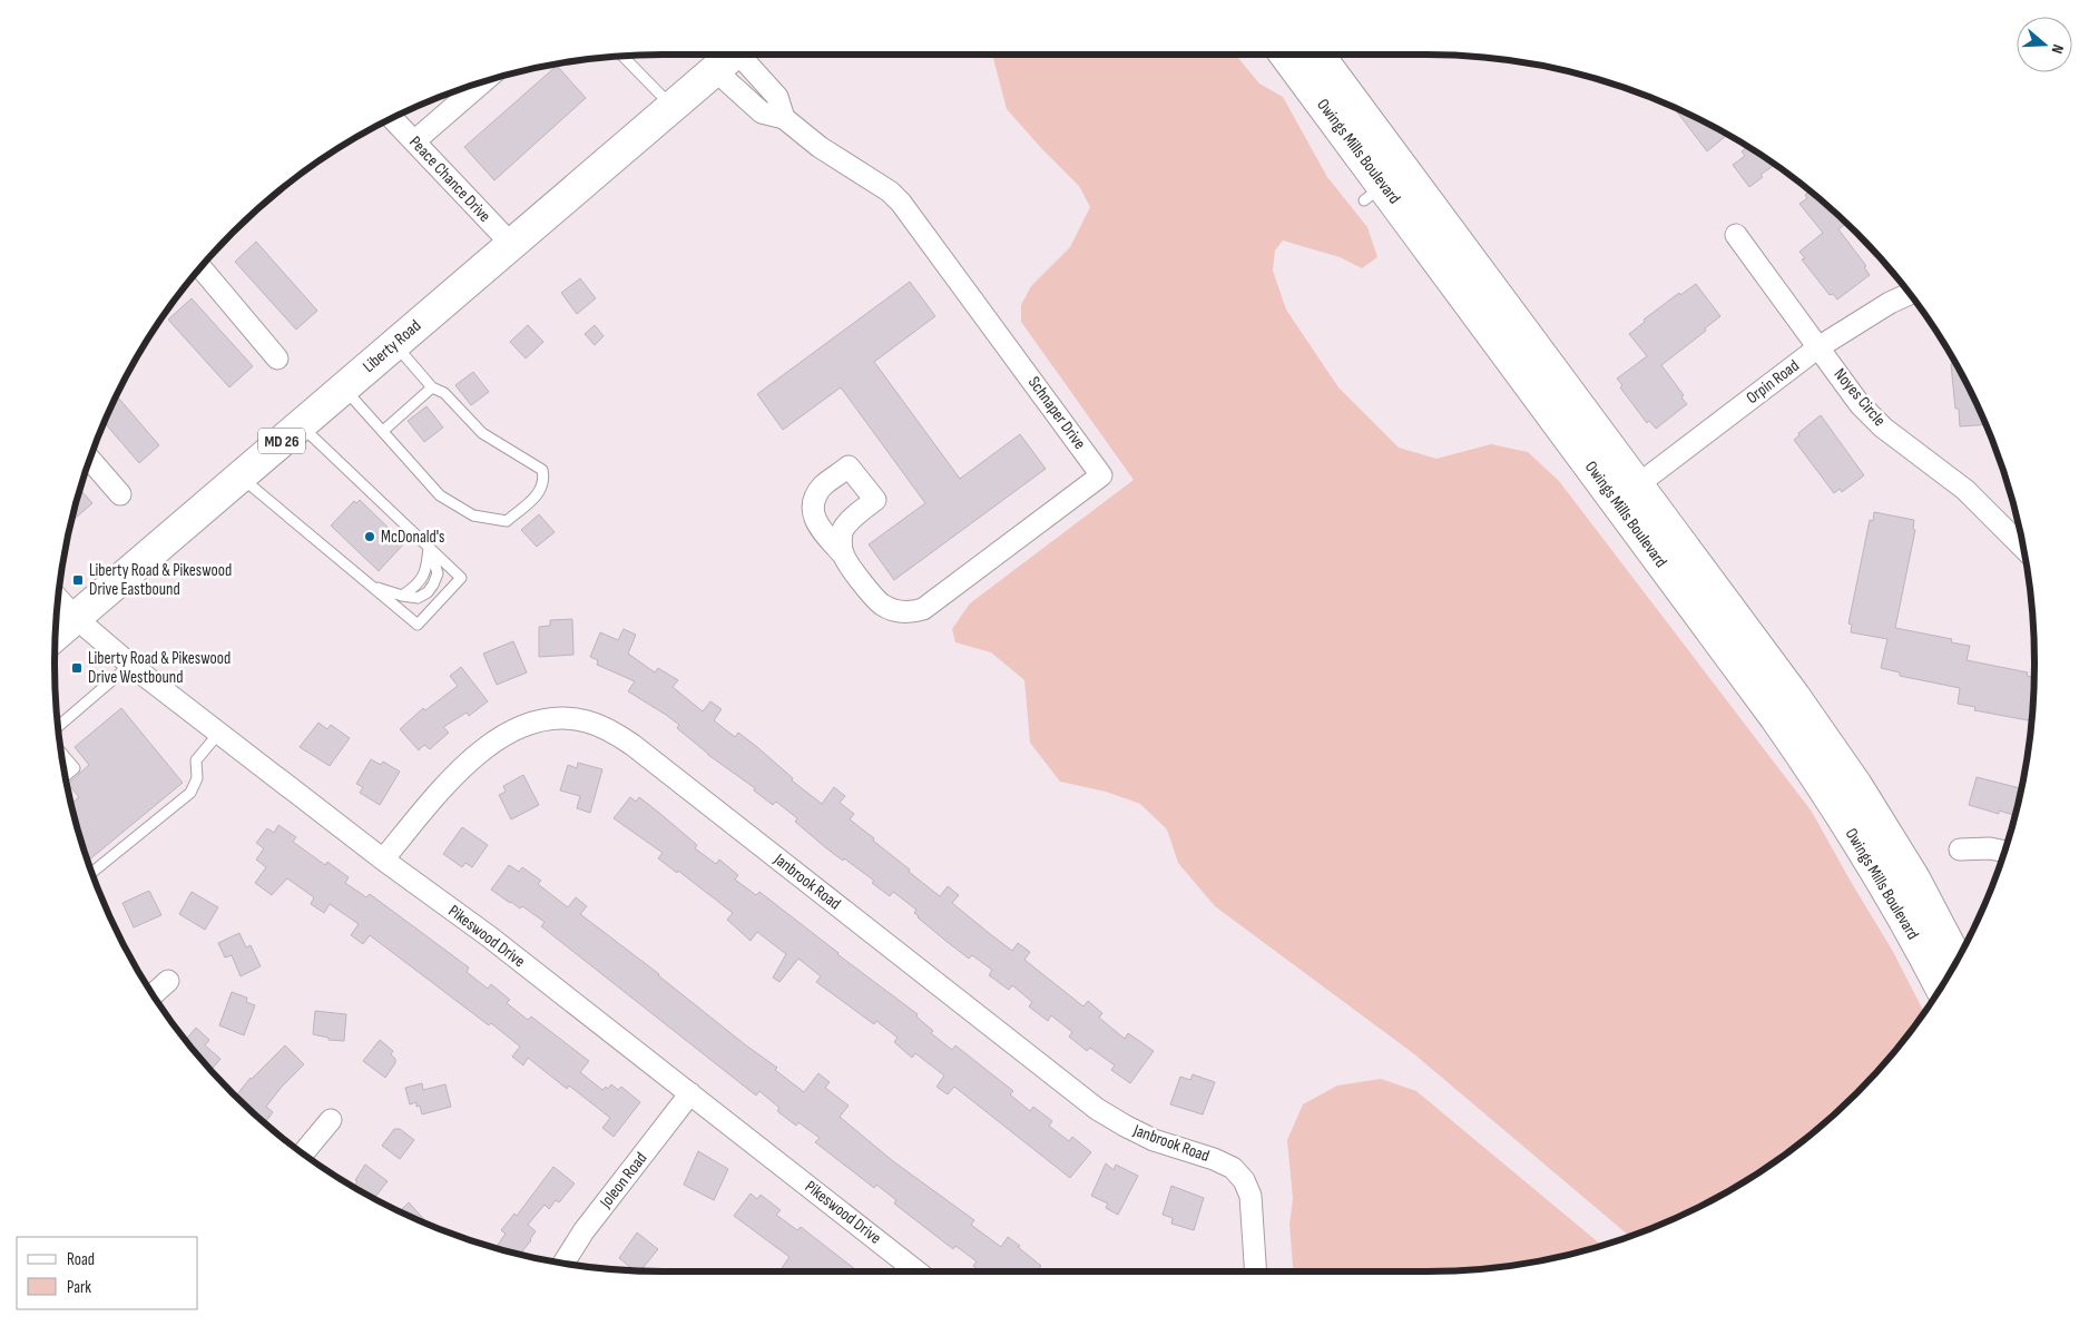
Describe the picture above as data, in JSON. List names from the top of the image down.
{
  "streets": {
    "main road": ["Owings Mills Boulevard", "Liberty Road", "MD 26"],
    "street": [
      "Peace Chance Drive",
      "Orpin Road",
      "Noyes Circle",
      "Schnaper Drive",
      "Janbrook Road",
      "Pikeswood Drive",
      "Joleon Road"
    ]
  },
  "crossings": [
    ["Owings Mills Boulevard", "Orpin Road"],
    ["Peace Chance Drive", "Liberty Road"],
    ["Liberty Road", "Schnaper Drive"],
    ["Liberty Road", "Pikeswood Drive"],
    ["Orpin Road", "Noyes Circle"],
    ["Janbrook Road", "Pikeswood Drive"],
    ["Pikeswood Drive", "Joleon Road"]
  ],
  "places": {
    "other": ["McDonald's"],
    "transit": ["Liberty Road & Pikeswood Drive Eastbound", "Liberty Road & Pikeswood Drive Westbound"]
  },
  "legend": ["Road", "Park"],
  "north": "right"
}
